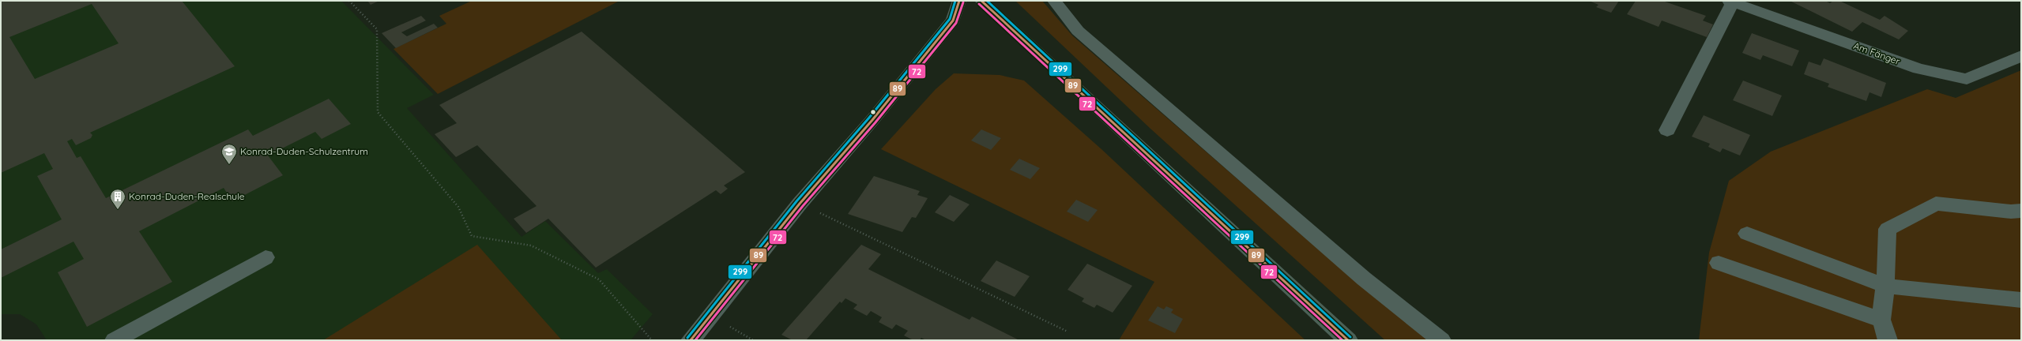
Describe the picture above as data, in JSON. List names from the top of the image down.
{
  "streets": {
    "street": ["Am Fänger"]
  },
  "places": {
    "school or university": ["Konrad-Duden-Schulzentrum"],
    "building": ["Konrad-Duden-Realschule"]
  },
  "lines": ["transit line 89", "transit line 299", "transit line 72"]
}
